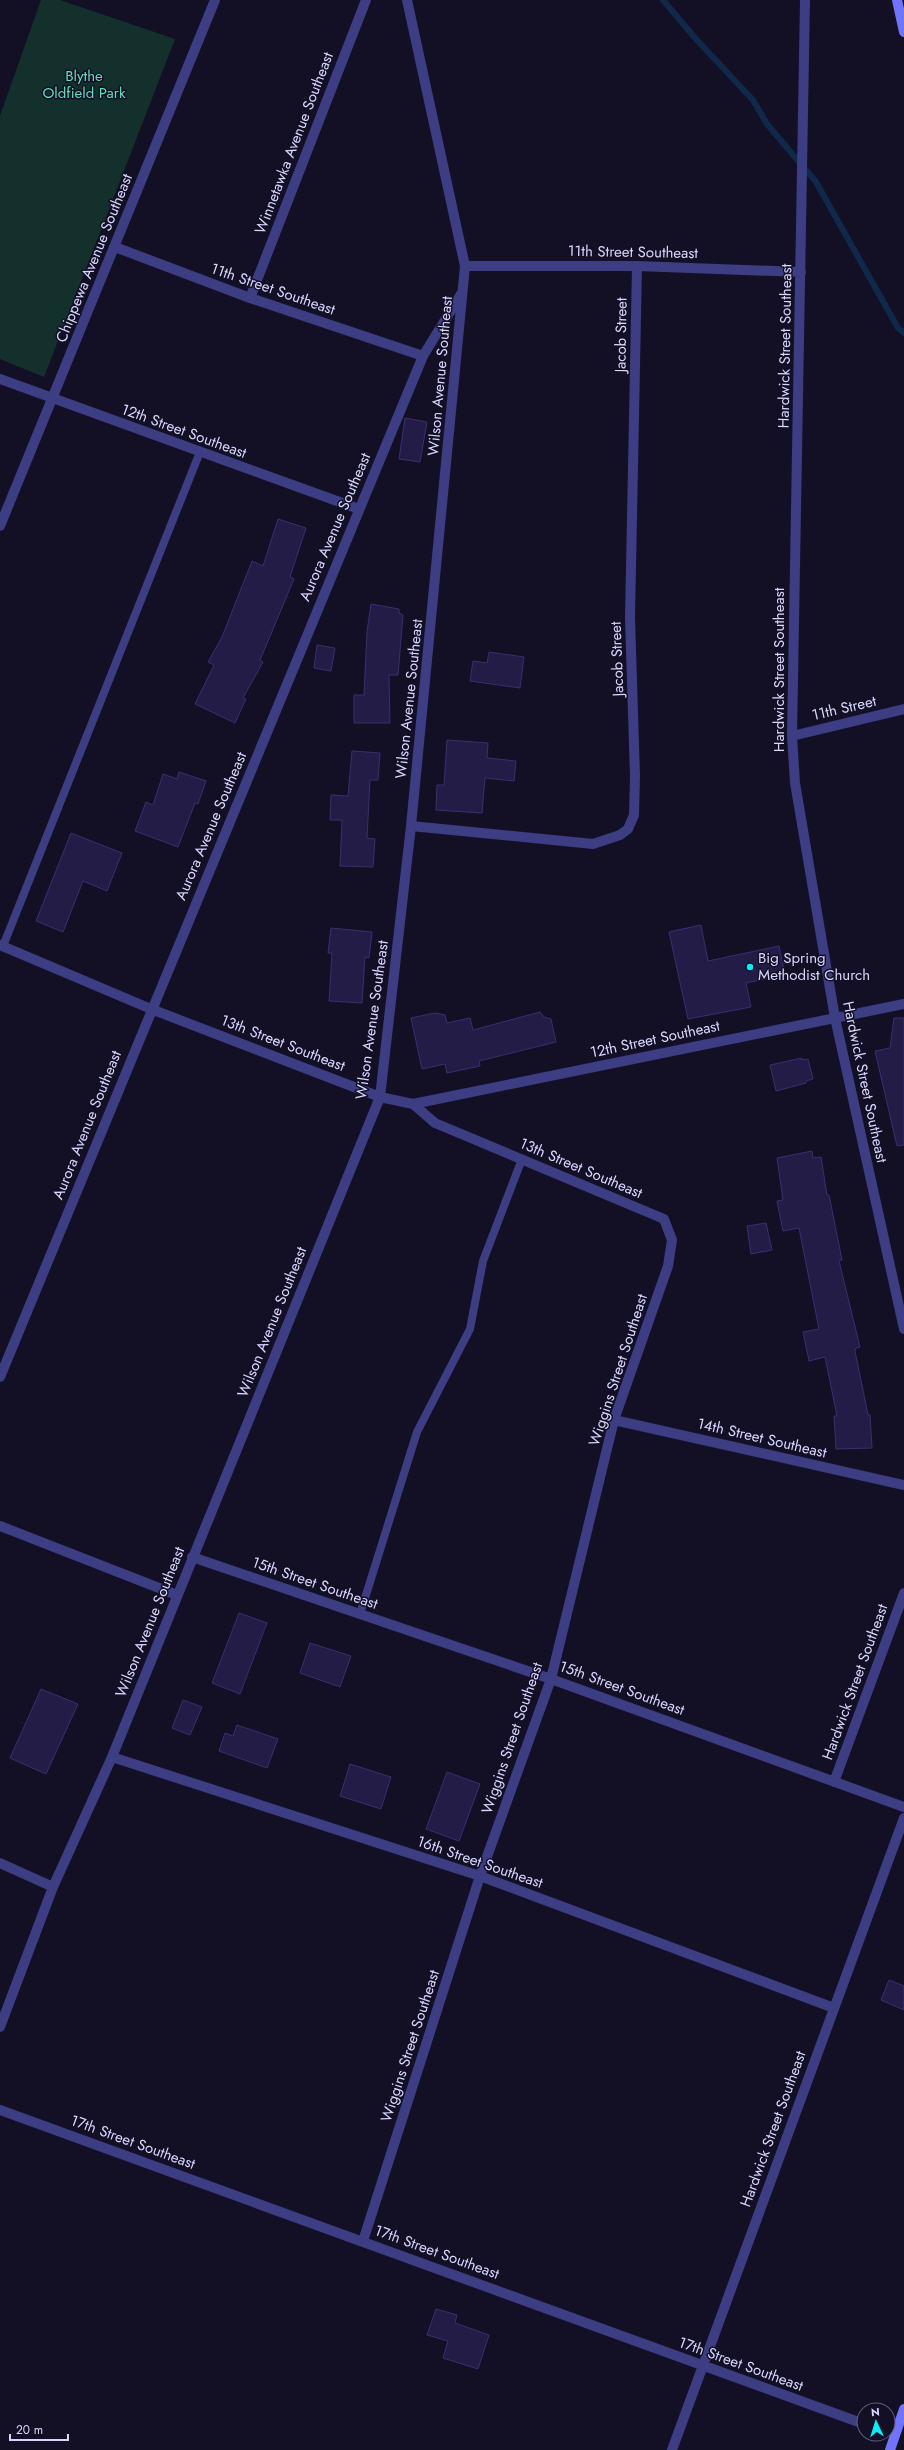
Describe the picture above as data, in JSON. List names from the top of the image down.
{
  "streets": {
    "street": [
      "Winnetawka Avenue Southeast",
      "11th Street Southeast",
      "Chippewa Avenue Southeast",
      "Jacob Street",
      "Hardwick Street Southeast",
      "Wilson Avenue Southeast",
      "12th Street Southeast",
      "Aurora Avenue Southeast",
      "11th Street",
      "13th Street Southeast",
      "Wiggins Street Southeast",
      "14th Street Southeast",
      "15th Street Southeast",
      "16th Street Southeast",
      "17th Street Southeast"
    ]
  },
  "crossings": [
    ["Winnetawka Avenue Southeast", "11th Street Southeast"],
    ["11th Street Southeast", "Chippewa Avenue Southeast"],
    ["11th Street Southeast", "Jacob Street"],
    ["11th Street Southeast", "Hardwick Street Southeast"],
    ["11th Street Southeast", "Wilson Avenue Southeast"],
    ["11th Street Southeast", "Aurora Avenue Southeast"],
    ["Chippewa Avenue Southeast", "12th Street Southeast"],
    ["Jacob Street", "Wilson Avenue Southeast"],
    ["Hardwick Street Southeast", "12th Street Southeast"],
    ["Hardwick Street Southeast", "11th Street"],
    ["Hardwick Street Southeast", "15th Street Southeast"],
    ["Hardwick Street Southeast", "16th Street Southeast"],
    ["Hardwick Street Southeast", "17th Street Southeast"],
    ["Wilson Avenue Southeast", "Aurora Avenue Southeast"],
    ["Wilson Avenue Southeast", "13th Street Southeast"],
    ["Wilson Avenue Southeast", "15th Street Southeast"],
    ["Wilson Avenue Southeast", "16th Street Southeast"],
    ["12th Street Southeast", "Aurora Avenue Southeast"],
    ["12th Street Southeast", "13th Street Southeast"],
    ["Aurora Avenue Southeast", "13th Street Southeast"],
    ["13th Street Southeast", "Wiggins Street Southeast"],
    ["Wiggins Street Southeast", "14th Street Southeast"],
    ["Wiggins Street Southeast", "15th Street Southeast"],
    ["Wiggins Street Southeast", "16th Street Southeast"],
    ["Wiggins Street Southeast", "17th Street Southeast"]
  ],
  "parks": ["Blythe Oldfield Park"],
  "places": ["Big Spring Methodist Church"],
  "scale_bar": "20 m",
  "north": "top"
}
